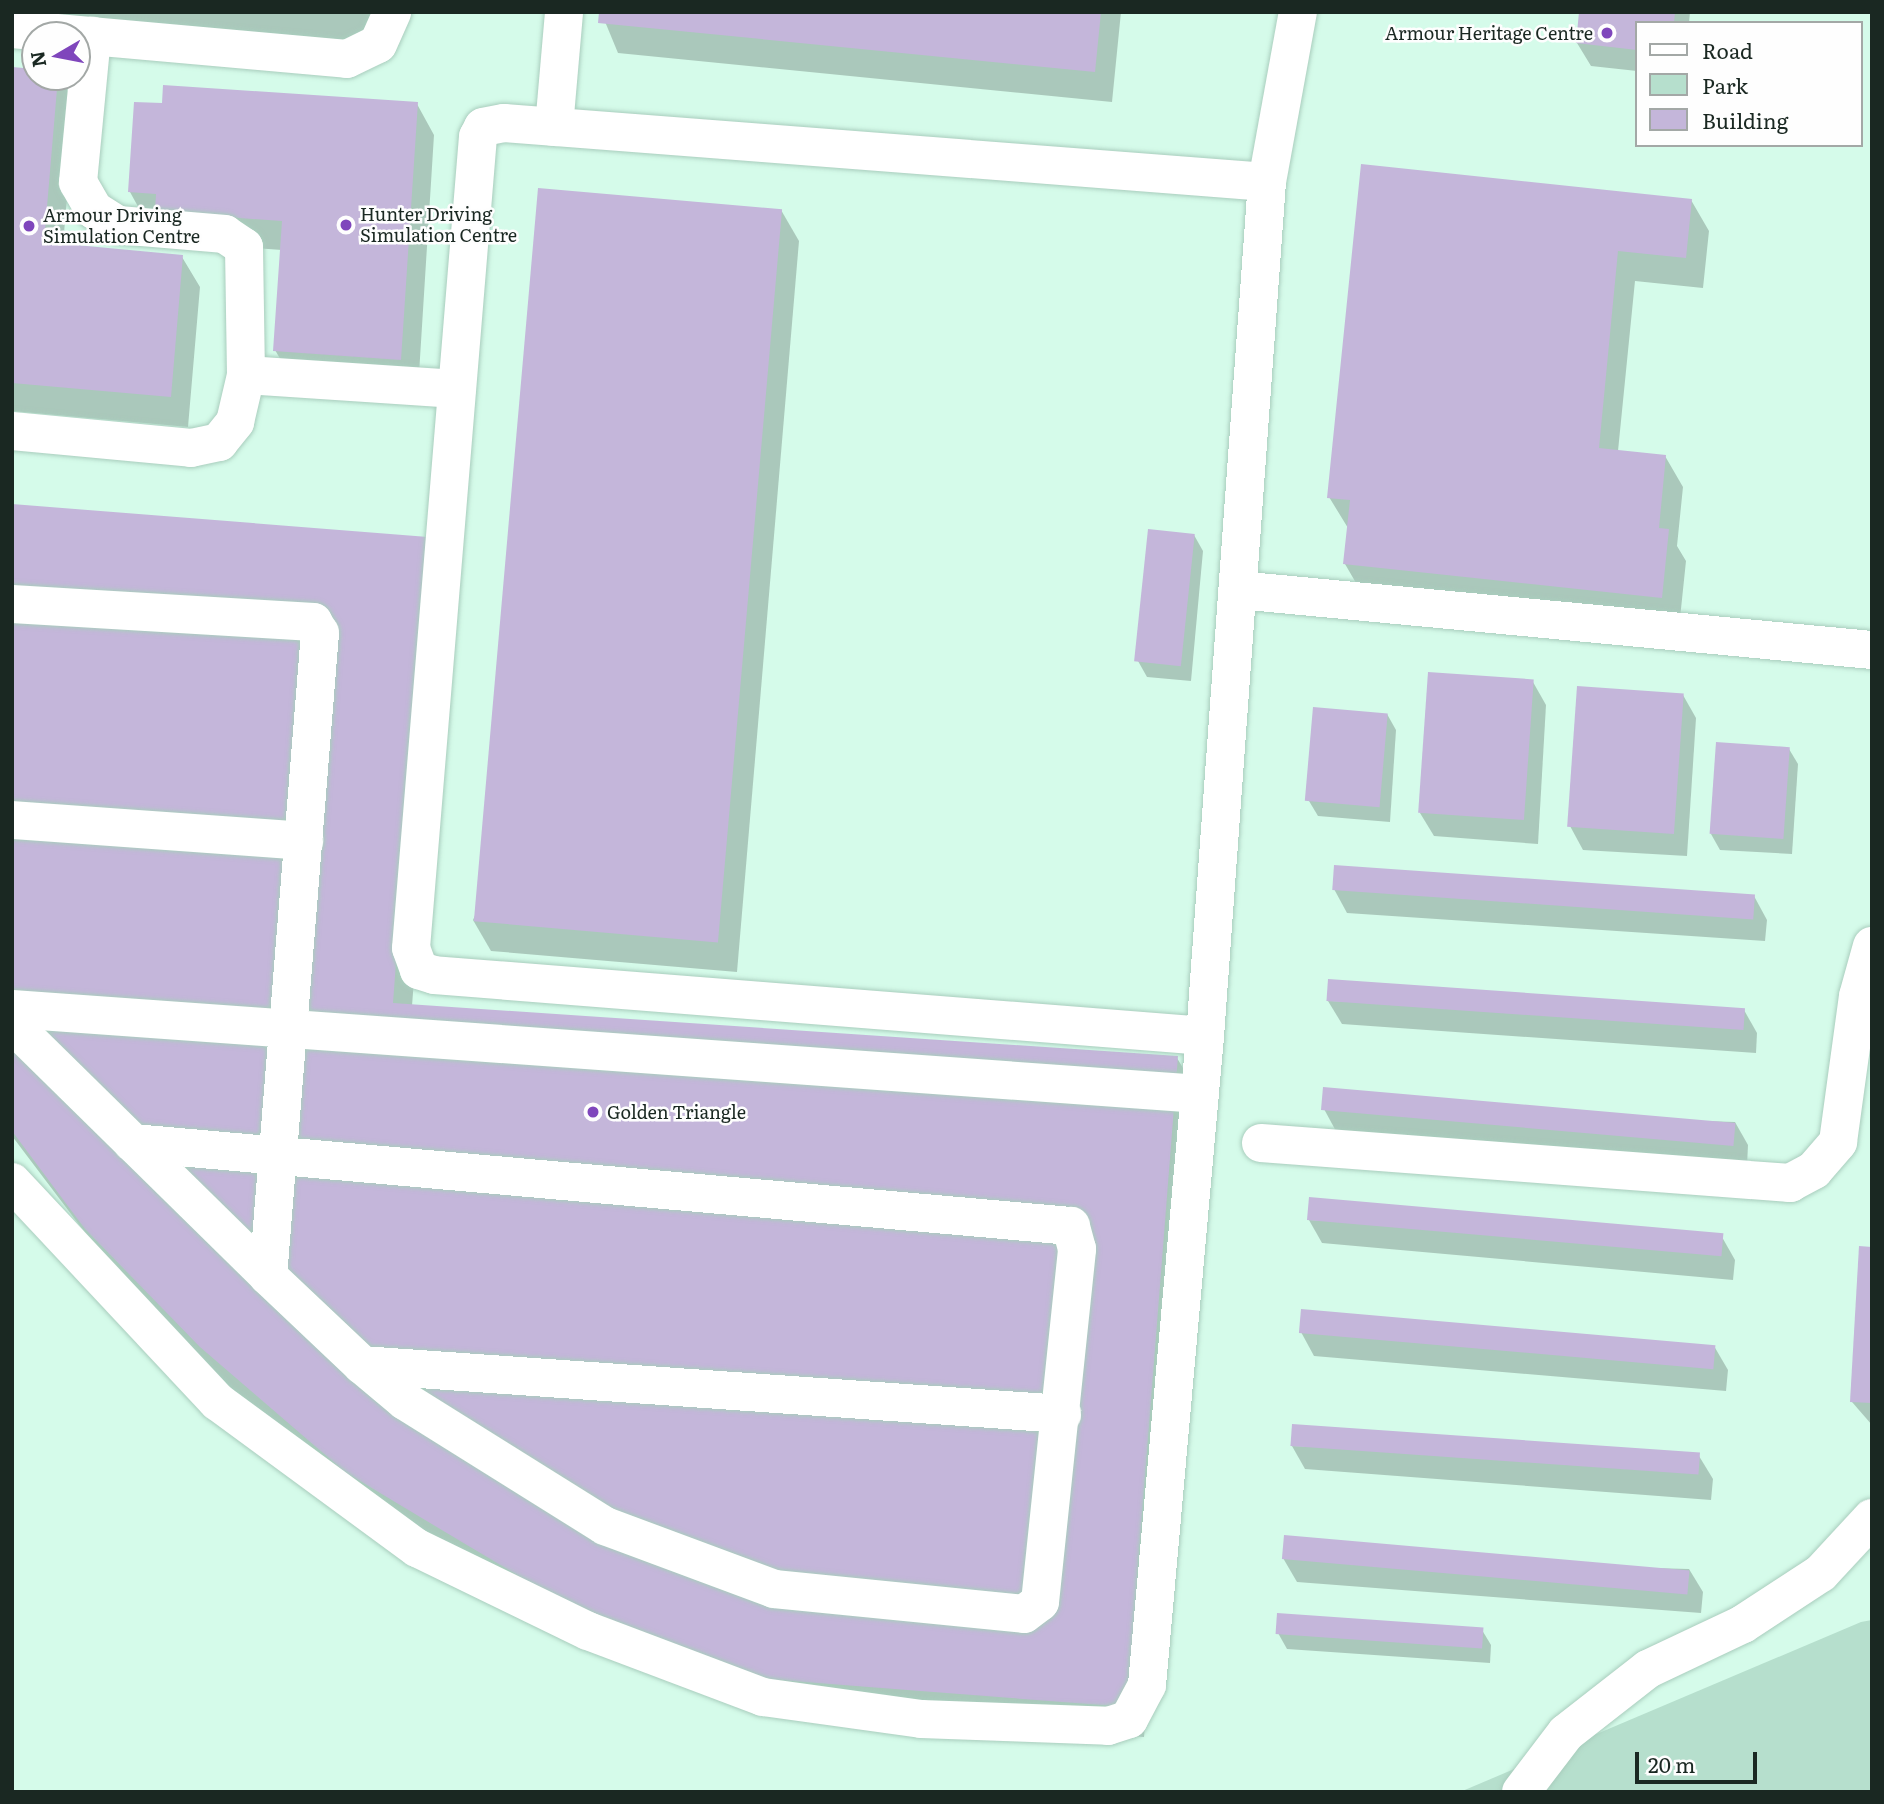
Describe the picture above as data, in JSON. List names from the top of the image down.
{
  "places": [
    "Armour Heritage Centre",
    "Hunter Driving Simulation Centre",
    "Armour Driving Simulation Centre",
    "Golden Triangle"
  ],
  "legend": ["Road", "Park", "Building"],
  "scale_bar": "20 m",
  "north": "left"
}
